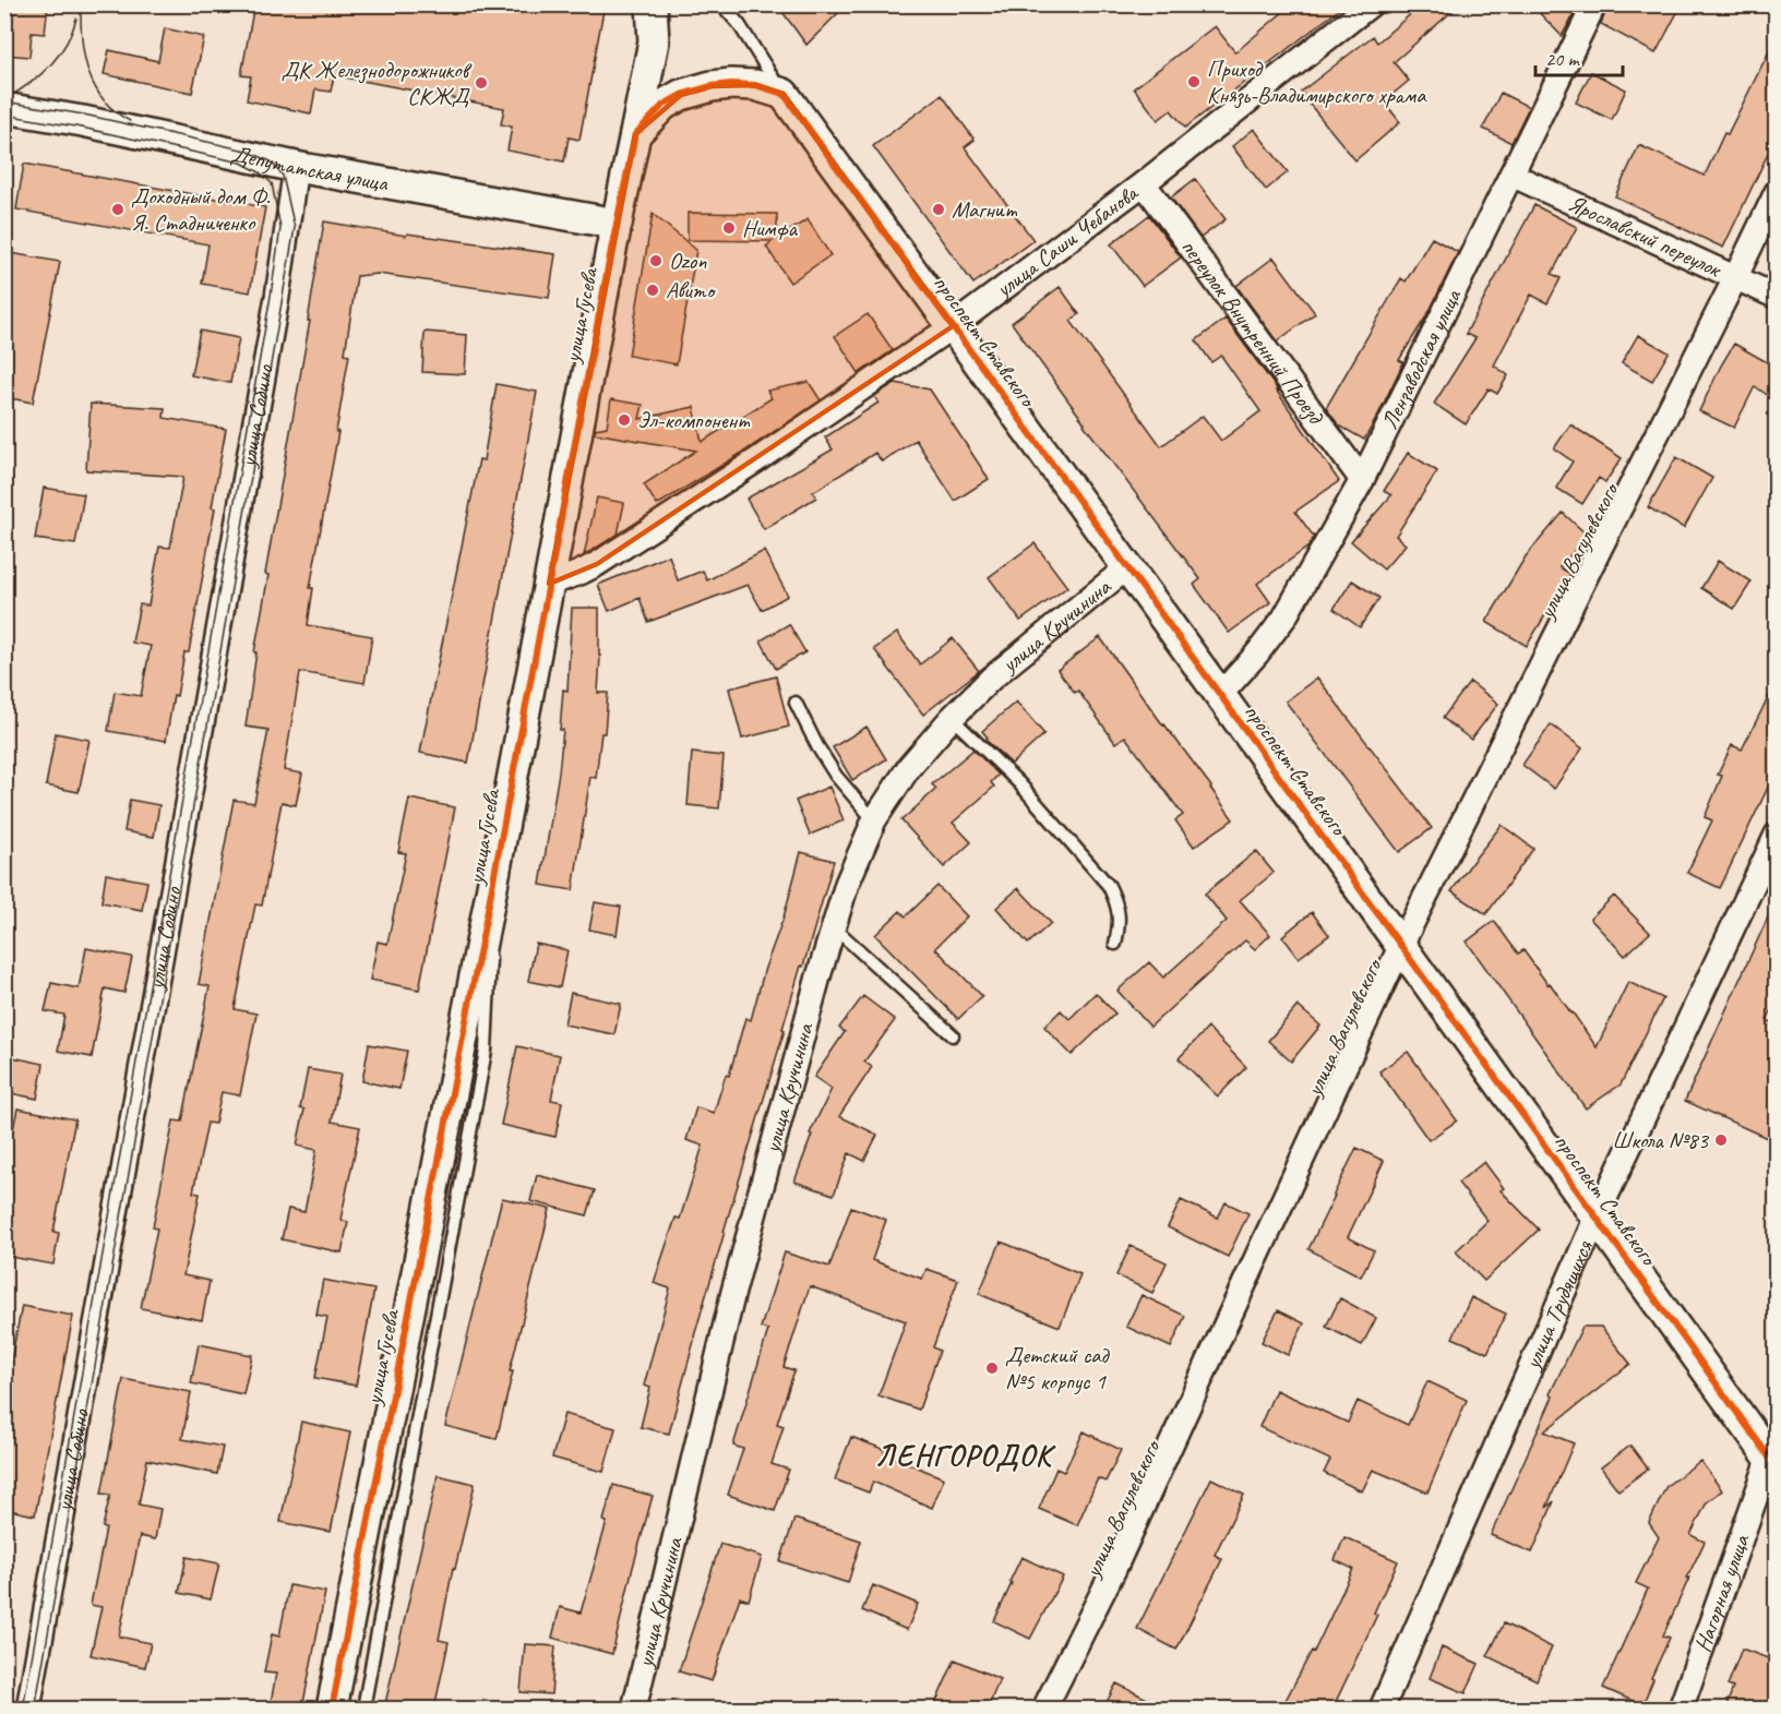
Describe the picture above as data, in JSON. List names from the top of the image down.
{
  "streets": {
    "street": [
      "Депутатская улица",
      "Ярославский переулок",
      "улица Саши Чебанова",
      "улица Гусева",
      "переулок Внутренний Проезд",
      "проспект Ставского",
      "Лензаводская улица",
      "улица Собино",
      "улица Вагулевского",
      "улица Кручинина",
      "улица Трудящихся",
      "Нагорная улица"
    ]
  },
  "crossings": [
    ["Депутатская улица", "улица Гусева"],
    ["Депутатская улица", "улица Собино"],
    ["Ярославский переулок", "Лензаводская улица"],
    ["Ярославский переулок", "улица Вагулевского"],
    ["улица Саши Чебанова", "улица Гусева"],
    ["улица Саши Чебанова", "переулок Внутренний Проезд"],
    ["улица Саши Чебанова", "проспект Ставского"],
    ["переулок Внутренний Проезд", "Лензаводская улица"],
    ["проспект Ставского", "Лензаводская улица"],
    ["проспект Ставского", "улица Вагулевского"],
    ["проспект Ставского", "улица Кручинина"],
    ["проспект Ставского", "улица Трудящихся"],
    ["проспект Ставского", "Нагорная улица"]
  ],
  "districts": ["ЛЕНГОРОДОК"],
  "places": [
    "Приход Князь-Владимирского храма",
    "ДК Железнодорожников СКЖД",
    "Доходный дом Ф. Я. Стадниченко",
    "Магнит",
    "Нимфа",
    "Ozon",
    "Авито",
    "Эл-компонент",
    "Школа №83",
    "Детский сад №5 корпус 1"
  ],
  "scale_bar": "20 m"
}
